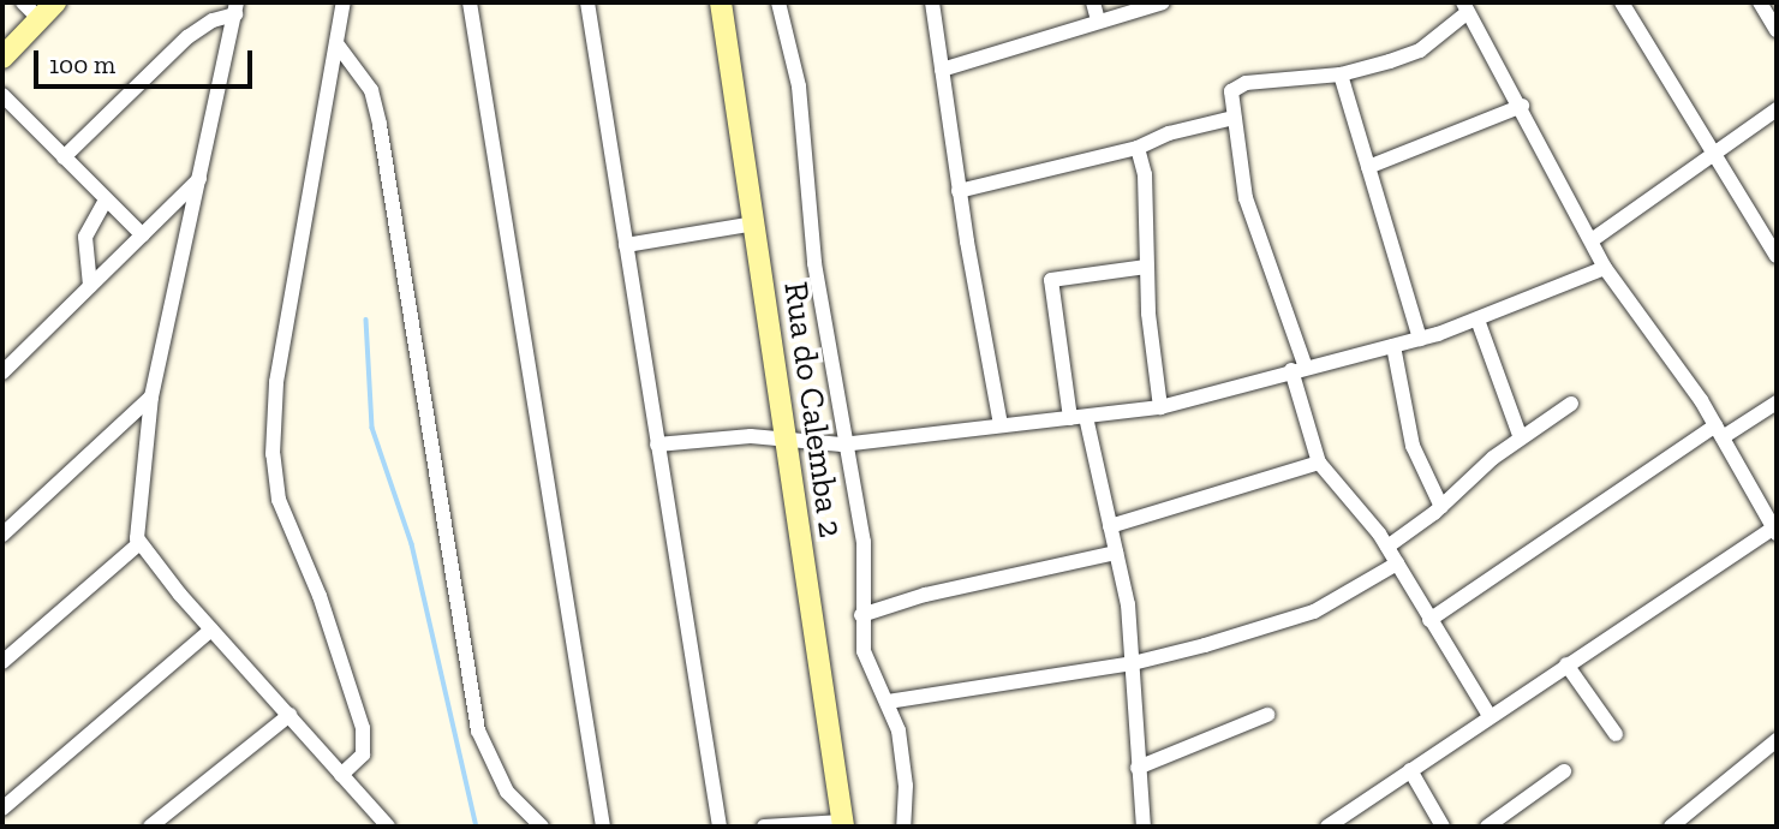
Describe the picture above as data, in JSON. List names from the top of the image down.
{
  "streets": {
    "main road": ["Rua do Calemba 2"]
  },
  "scale_bar": "100 m"
}
